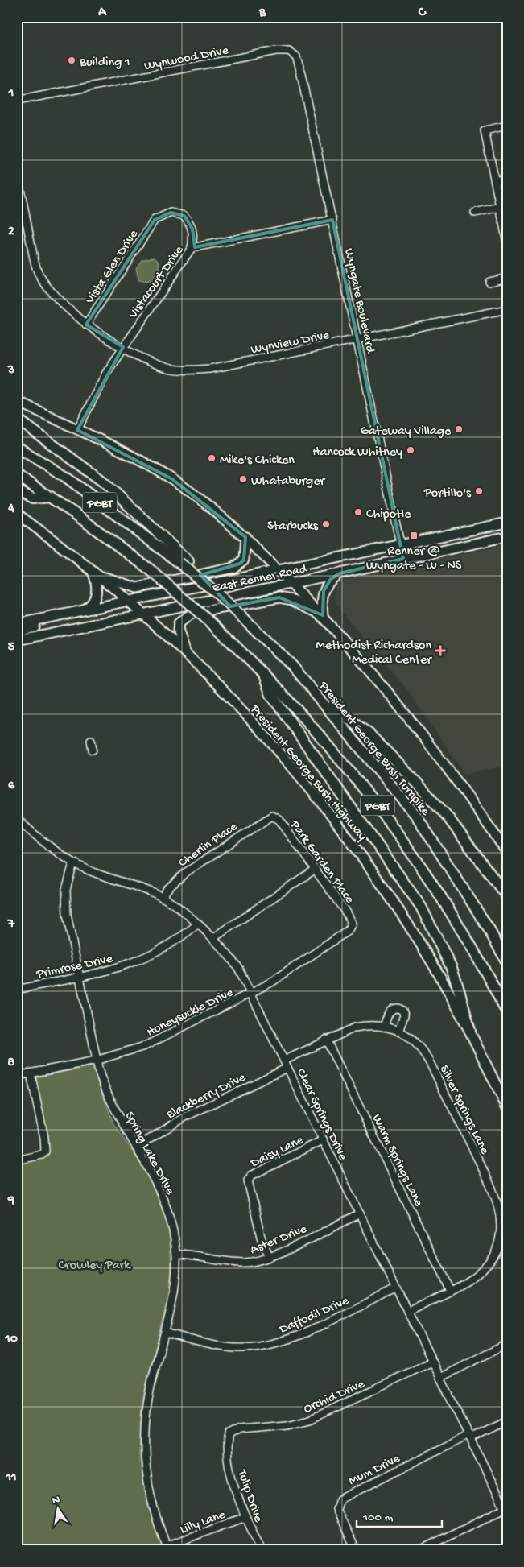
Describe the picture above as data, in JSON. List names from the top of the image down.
{
  "streets": {
    "highway": ["PGBT", "President George Bush Turnpike"],
    "main road": ["East Renner Road", "President George Bush Highway"],
    "street": [
      "Wynwood Drive",
      "Vista Glen Drive",
      "Vistacourt Drive",
      "Wyngate Boulevard",
      "Wynview Drive",
      "Cherlin Place",
      "Park Garden Place",
      "Primrose Drive",
      "Honeysuckle Drive",
      "Blackberry Drive",
      "Silver Springs Lane",
      "Clear Springs Drive",
      "Daisy Lane",
      "Spring Lake Drive",
      "Warm Springs Lane",
      "Aster Drive",
      "Daffodil Drive",
      "Orchid Drive",
      "Mum Drive",
      "Tulip Drive",
      "Lilly Lane"
    ]
  },
  "crossings": [
    ["Wynwood Drive", "Wyngate Boulevard"],
    ["Vista Glen Drive", "Vistacourt Drive"],
    ["Vista Glen Drive", "Wynview Drive"],
    ["Vistacourt Drive", "Wyngate Boulevard"],
    ["Vistacourt Drive", "Wynview Drive"],
    ["Wyngate Boulevard", "Wynview Drive"],
    ["Wyngate Boulevard", "East Renner Road"],
    ["PGBT", "President George Bush Turnpike"],
    ["East Renner Road", "President George Bush Highway"],
    ["Cherlin Place", "Park Garden Place"],
    ["Cherlin Place", "Clear Springs Drive"],
    ["Park Garden Place", "Honeysuckle Drive"],
    ["Primrose Drive", "Clear Springs Drive"],
    ["Primrose Drive", "Spring Lake Drive"],
    ["Honeysuckle Drive", "Clear Springs Drive"],
    ["Honeysuckle Drive", "Spring Lake Drive"],
    ["Blackberry Drive", "Clear Springs Drive"],
    ["Blackberry Drive", "Spring Lake Drive"],
    ["Silver Springs Lane", "Clear Springs Drive"],
    ["Silver Springs Lane", "Warm Springs Lane"],
    ["Clear Springs Drive", "Daisy Lane"],
    ["Clear Springs Drive", "Spring Lake Drive"],
    ["Clear Springs Drive", "Aster Drive"],
    ["Clear Springs Drive", "Daffodil Drive"],
    ["Clear Springs Drive", "Orchid Drive"],
    ["Clear Springs Drive", "Mum Drive"],
    ["Daisy Lane", "Aster Drive"],
    ["Spring Lake Drive", "Aster Drive"],
    ["Spring Lake Drive", "Daffodil Drive"],
    ["Spring Lake Drive", "Lilly Lane"],
    ["Orchid Drive", "Tulip Drive"],
    ["Tulip Drive", "Lilly Lane"]
  ],
  "parks": ["Crowley Park"],
  "places": {
    "other": [
      "Building 1",
      "Gateway Village",
      "Hancock Whitney",
      "Mike's Chicken",
      "Whataburger",
      "Portillo's",
      "Chipotle",
      "Starbucks"
    ],
    "transit": ["Renner @ Wyngate - W - NS"],
    "health": ["Methodist Richardson Medical Center"]
  },
  "scale_bar": "100 m",
  "north": "top",
  "grid": {
    "columns": ["A", "B", "C"],
    "rows": [
      "1",
      "2",
      "3",
      "4",
      "5",
      "6",
      "7",
      "8",
      "9",
      "10",
      "11"
    ]
  }
}
